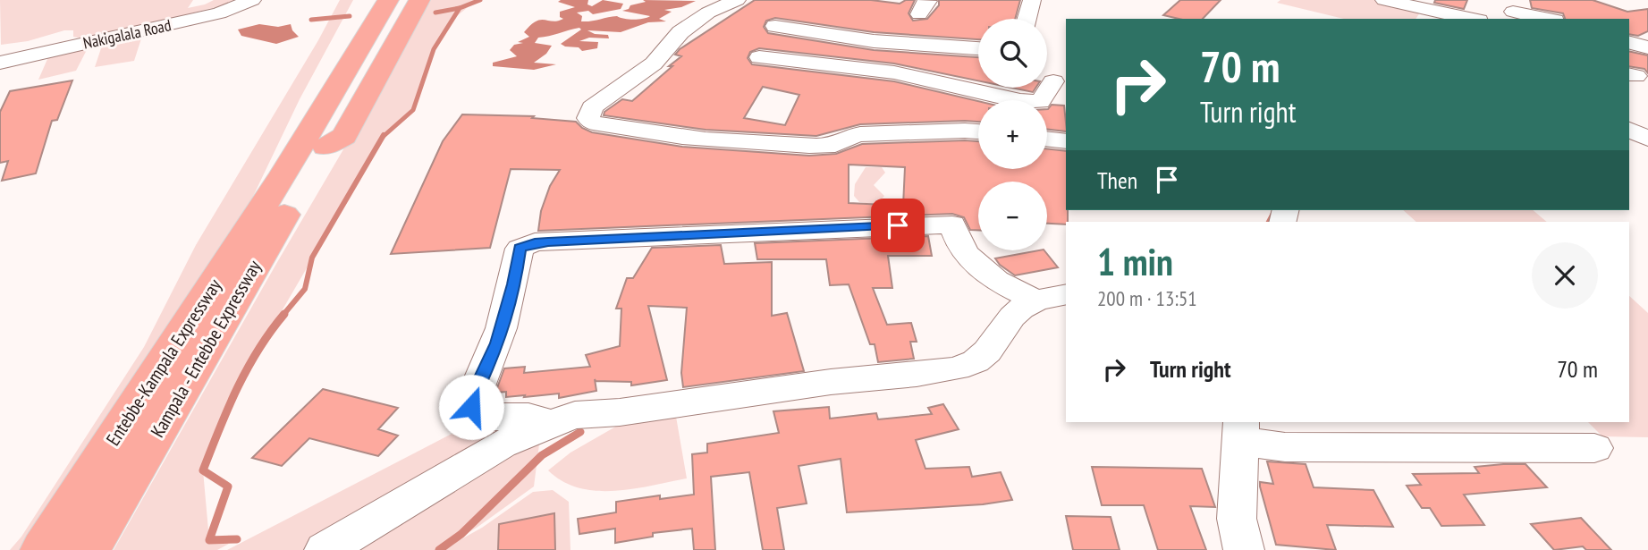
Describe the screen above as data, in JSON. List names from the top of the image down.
{
  "streets": {
    "highway": ["Kampala - Entebbe Expressway", "Entebbe-Kampala Expressway"],
    "street": ["Nakigalala Road"]
  },
  "page": {
    "map_buttons": ["+", "−"],
    "turn": ["70 m", "Turn right"],
    "then": "Then",
    "heading": ["1 min", "200 m · 13:51"],
    "list": [
      {
        "name": "Turn right",
        "value": "70 m"
      }
    ]
  }
}
